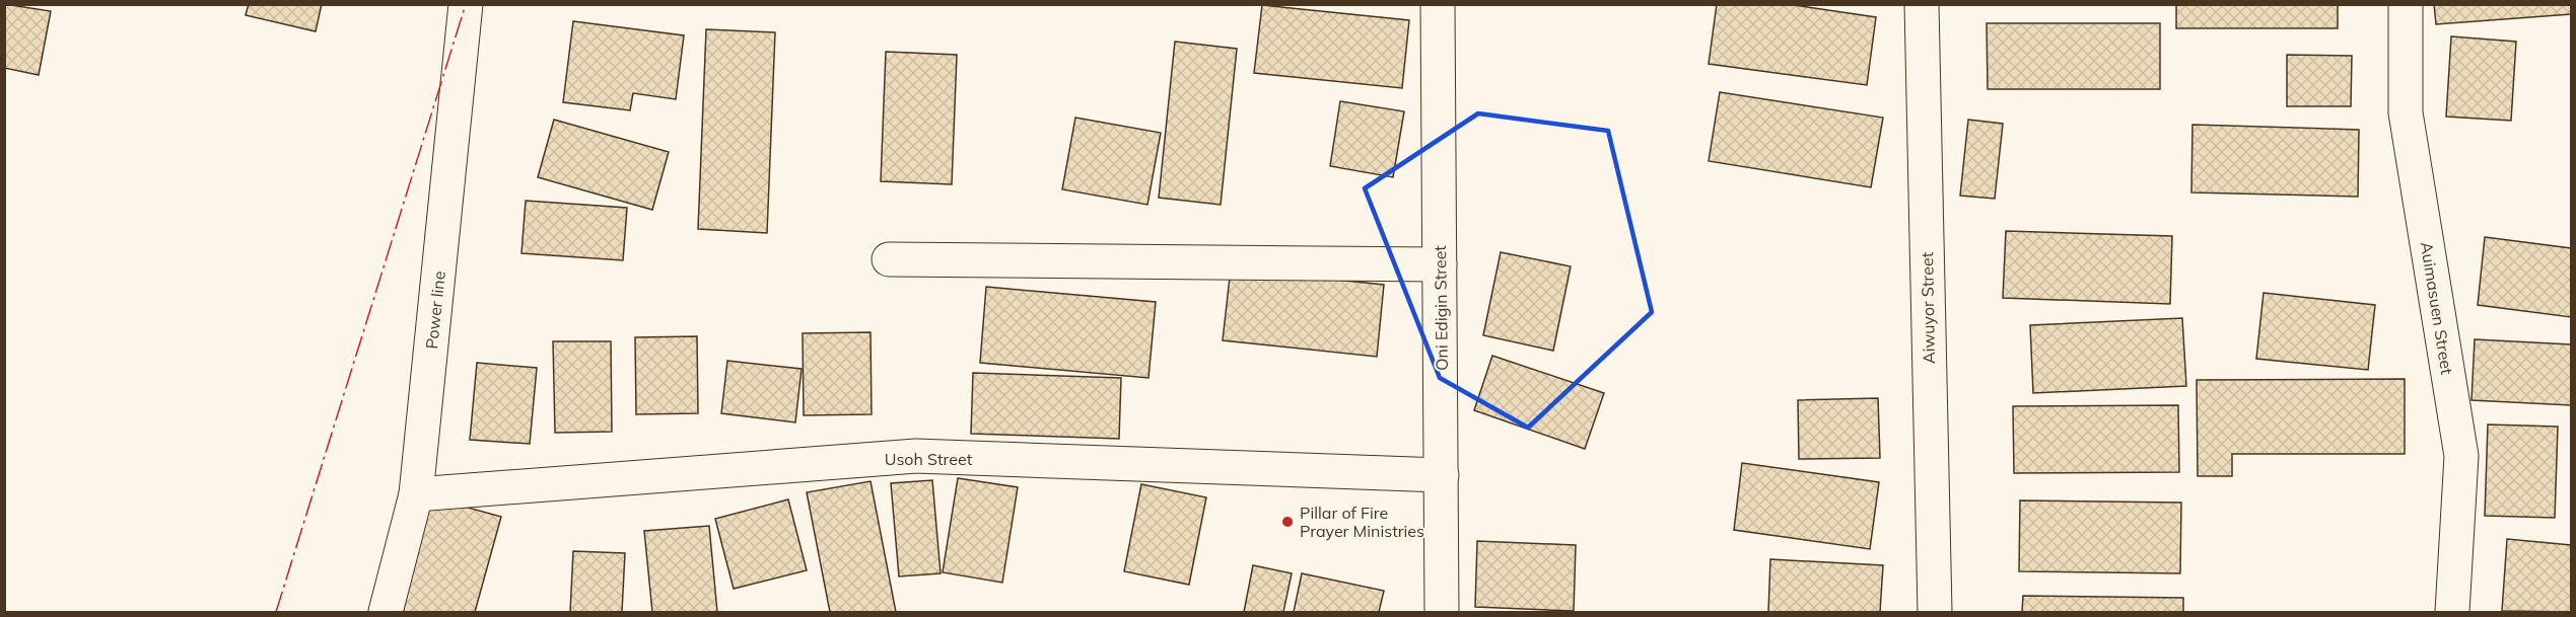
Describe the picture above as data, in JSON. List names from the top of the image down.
{
  "streets": {
    "street": [
      "Oni Edigin Street",
      "Aiwuyor Street",
      "Auimasuen Street",
      "Power line",
      "Usoh Street"
    ]
  },
  "crossings": [
    ["Oni Edigin Street", "Usoh Street"],
    ["Power line", "Usoh Street"]
  ],
  "places": ["Pillar of Fire Prayer Ministries"]
}
